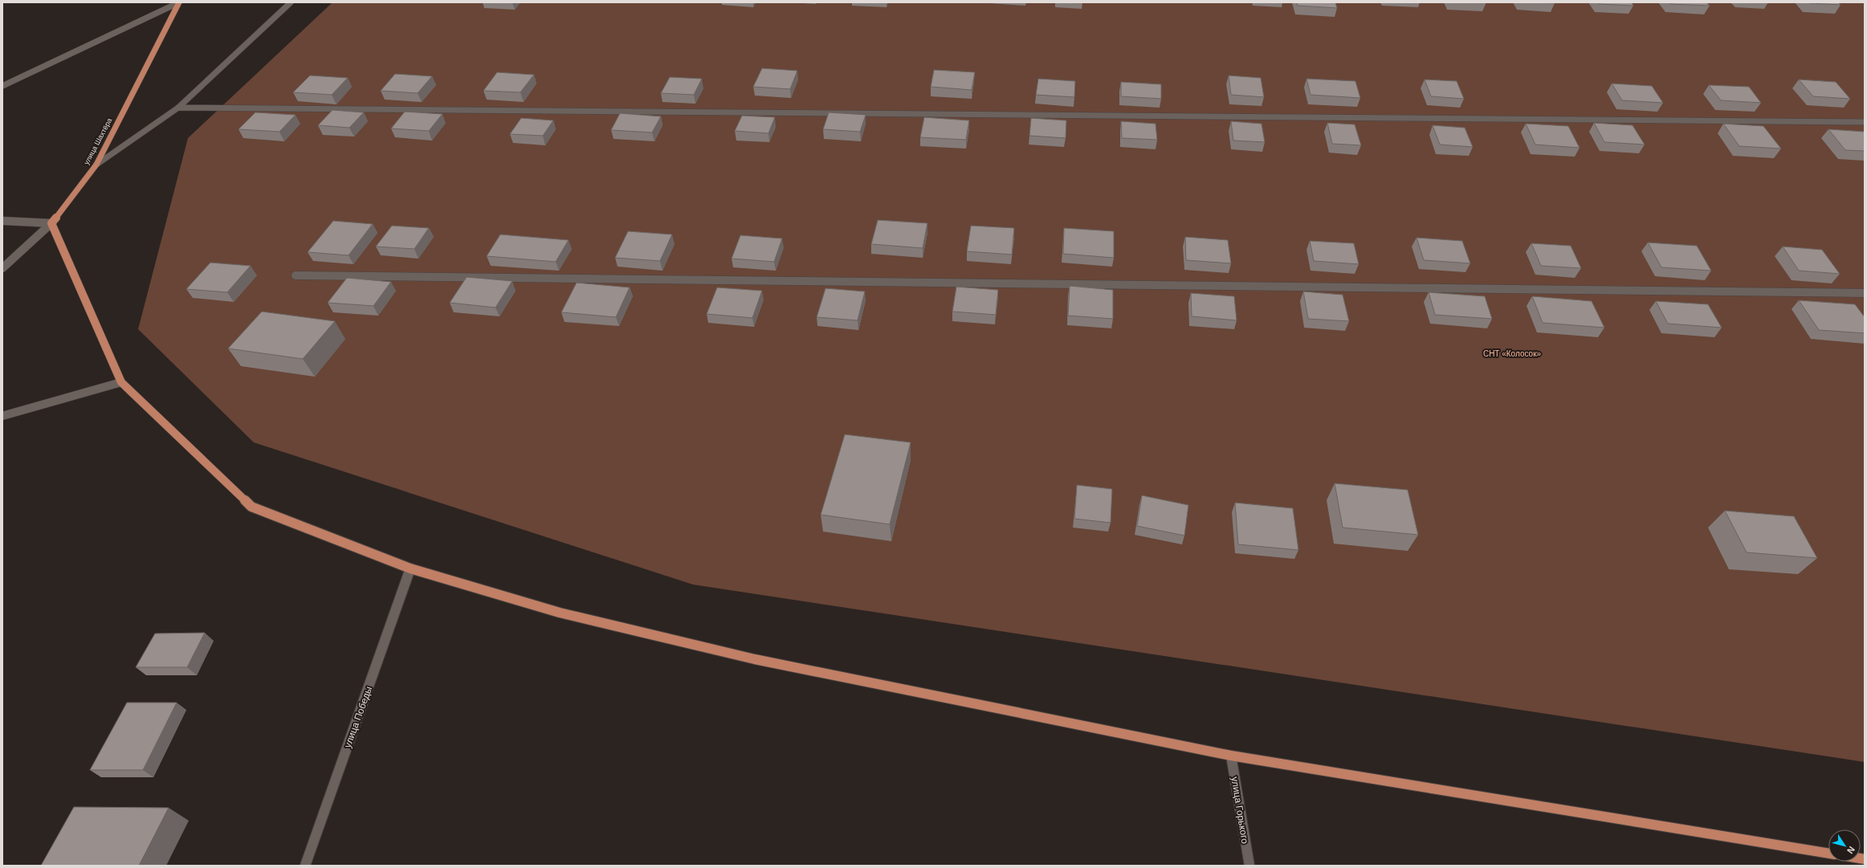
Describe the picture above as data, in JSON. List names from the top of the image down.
{
  "streets": {
    "main road": ["улица Шахтёра"],
    "street": ["улица Победы", "улица Горького"]
  },
  "parks": ["СНТ «Колосок»"],
  "north": "bottom right"
}
